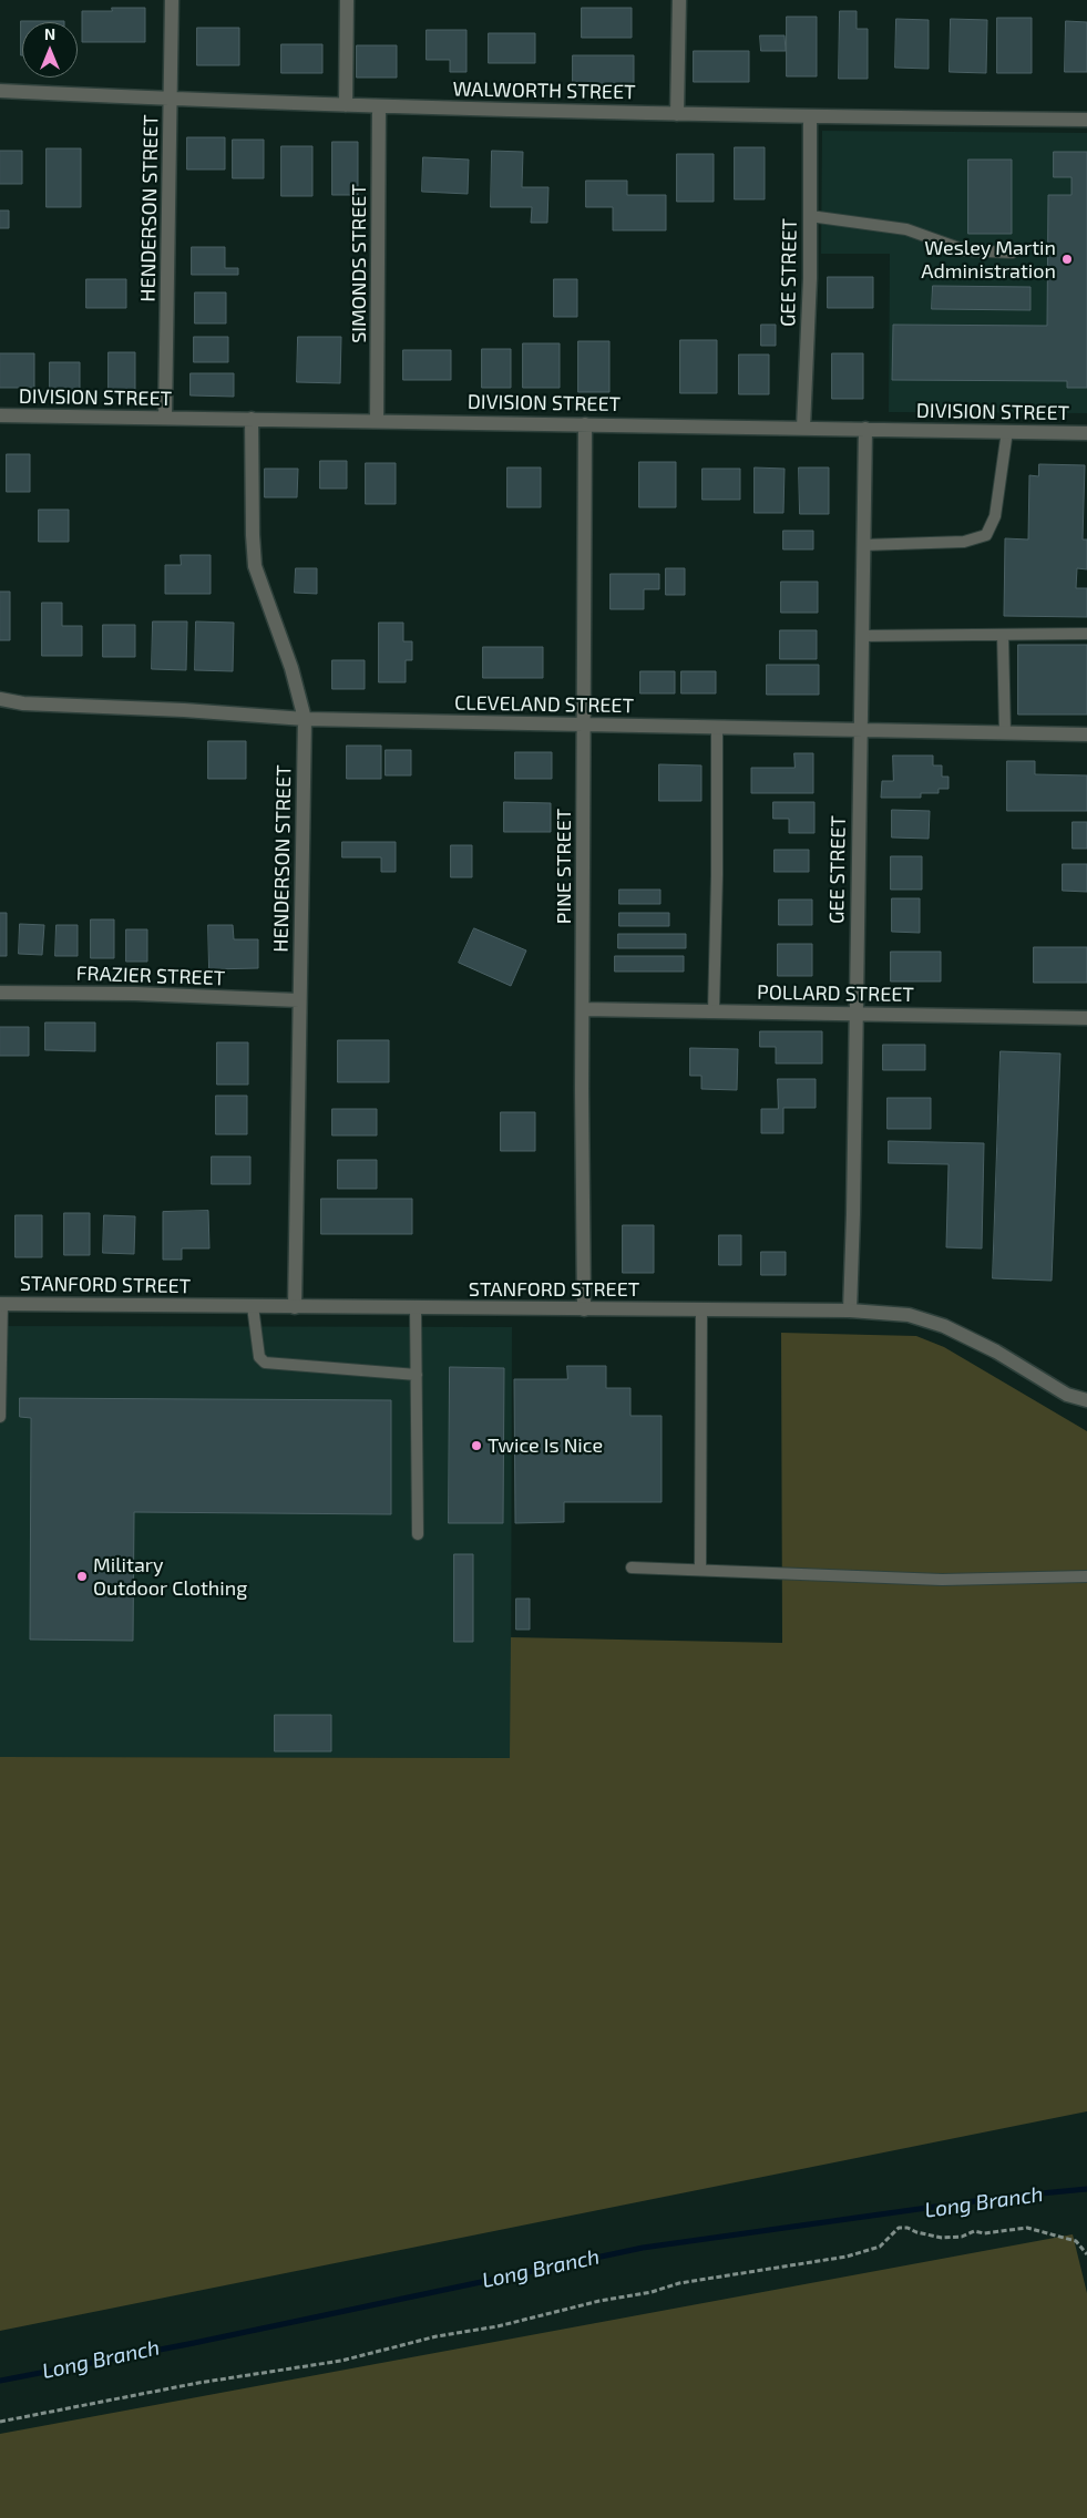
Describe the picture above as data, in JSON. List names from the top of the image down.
{
  "streets": {
    "street": [
      "WALWORTH STREET",
      "HENDERSON STREET",
      "SIMONDS STREET",
      "GEE STREET",
      "DIVISION STREET",
      "CLEVELAND STREET",
      "PINE STREET",
      "FRAZIER STREET",
      "POLLARD STREET",
      "STANFORD STREET"
    ]
  },
  "crossings": [
    ["WALWORTH STREET", "HENDERSON STREET"],
    ["WALWORTH STREET", "SIMONDS STREET"],
    ["WALWORTH STREET", "GEE STREET"],
    ["HENDERSON STREET", "DIVISION STREET"],
    ["HENDERSON STREET", "CLEVELAND STREET"],
    ["HENDERSON STREET", "FRAZIER STREET"],
    ["HENDERSON STREET", "STANFORD STREET"],
    ["SIMONDS STREET", "DIVISION STREET"],
    ["GEE STREET", "DIVISION STREET"],
    ["GEE STREET", "CLEVELAND STREET"],
    ["GEE STREET", "POLLARD STREET"],
    ["GEE STREET", "STANFORD STREET"],
    ["DIVISION STREET", "PINE STREET"],
    ["CLEVELAND STREET", "PINE STREET"],
    ["PINE STREET", "POLLARD STREET"],
    ["PINE STREET", "STANFORD STREET"]
  ],
  "water": ["Long Branch"],
  "places": ["Wesley Martin Administration", "Twice Is Nice", "Military Outdoor Clothing"],
  "north": "top"
}
